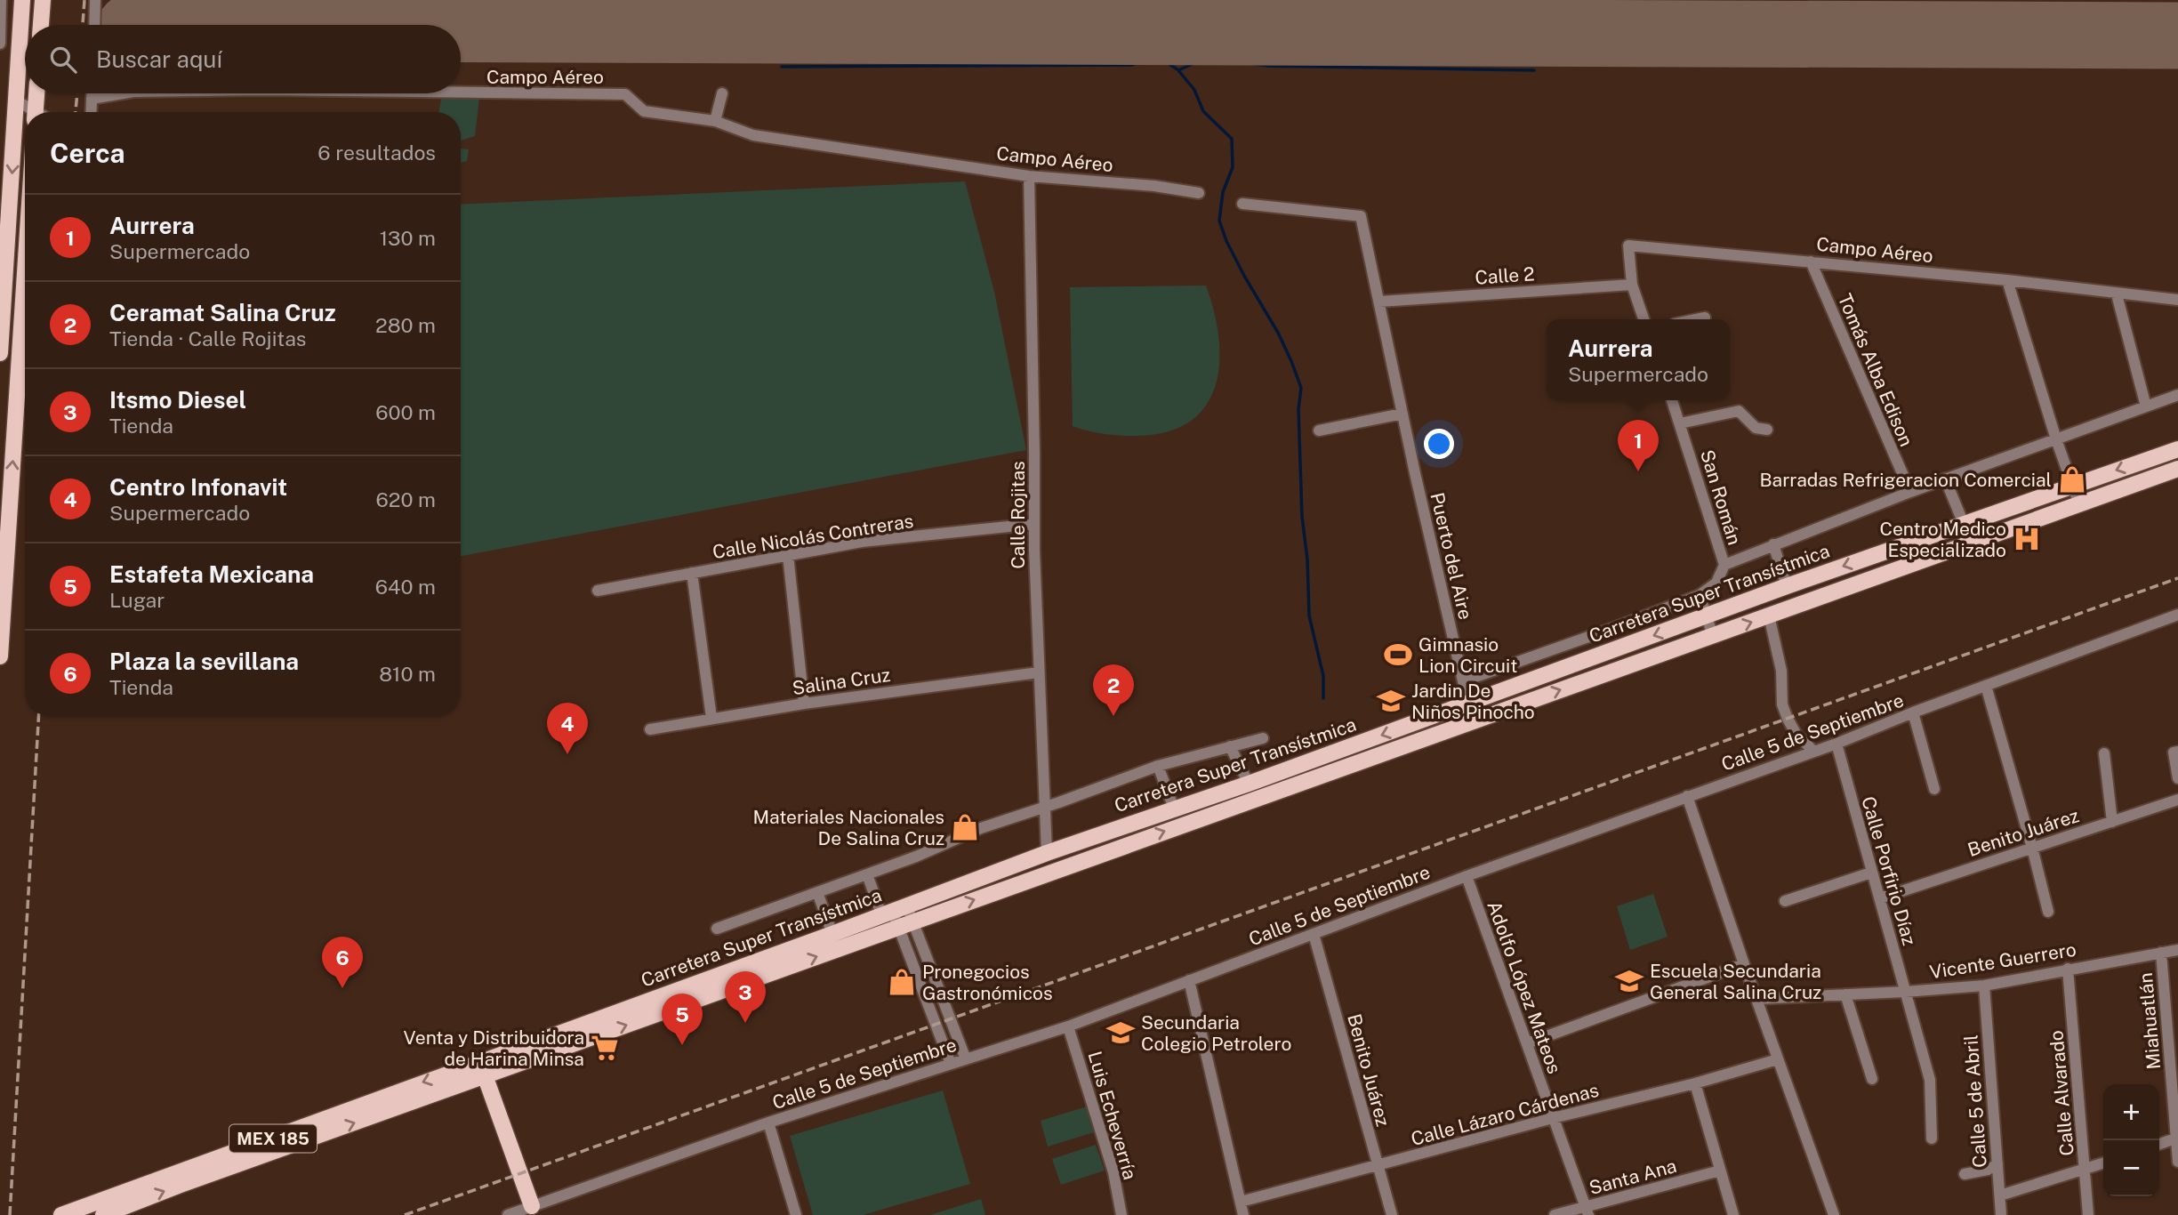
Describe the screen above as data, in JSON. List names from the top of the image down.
{
  "streets": {
    "main road": ["Carretera Super Transístmica", "MEX 185"],
    "street": [
      "Campo Aéreo",
      "Calle 2",
      "Tomás Alba Edison",
      "San Román",
      "Calle Rojitas",
      "Calle Nicolás Contreras",
      "Puerto del Aire",
      "Salina Cruz",
      "Calle 5 de Septiembre",
      "Benito Juárez",
      "Calle Porfirio Díaz",
      "Vicente Guerrero",
      "Adolfo López Mateos",
      "Miahuatlán",
      "Calle Alvarado",
      "Calle 5 de Abril",
      "Calle Lázaro Cárdenas",
      "Luis Echeverría",
      "Santa Ana"
    ]
  },
  "crossings": [
    ["Campo Aéreo", "Calle 2"],
    ["Campo Aéreo", "Tomás Alba Edison"],
    ["Campo Aéreo", "Calle Rojitas"],
    ["Calle 2", "Puerto del Aire"],
    ["Calle Rojitas", "Calle Nicolás Contreras"],
    ["Calle Rojitas", "Carretera Super Transístmica"],
    ["Calle Rojitas", "Salina Cruz"],
    ["Puerto del Aire", "Carretera Super Transístmica"],
    ["Carretera Super Transístmica", "MEX 185"],
    ["Calle 5 de Septiembre", "Benito Juárez"],
    ["Calle 5 de Septiembre", "Calle Porfirio Díaz"],
    ["Calle 5 de Septiembre", "Adolfo López Mateos"],
    ["Calle 5 de Septiembre", "Luis Echeverría"],
    ["Benito Juárez", "Calle Porfirio Díaz"],
    ["Benito Juárez", "Calle Lázaro Cárdenas"],
    ["Calle Porfirio Díaz", "Vicente Guerrero"],
    ["Vicente Guerrero", "Miahuatlán"],
    ["Vicente Guerrero", "Calle Alvarado"],
    ["Vicente Guerrero", "Calle 5 de Abril"],
    ["Adolfo López Mateos", "Calle Lázaro Cárdenas"],
    ["Adolfo López Mateos", "Santa Ana"]
  ],
  "places": {
    "shop": ["Barradas Refrigeracion Comercial", "Materiales Nacionales De Salina Cruz", "Pronegocios Gastronómicos"],
    "hospital": ["Centro Medico Especializado"],
    "sports": ["Gimnasio Lion Circuit"],
    "school or university": ["Jardin De Niños Pinocho", "Escuela Secundaria General Salina Cruz", "Secundaria Colegio Petrolero"],
    "supermarket": ["Venta y Distribuidora de Harina Minsa"]
  },
  "page": {
    "search": "Buscar aquí",
    "heading": ["Cerca", "6 resultados"],
    "list": [
      {
        "mark": "1",
        "name": "Aurrera",
        "note": "Supermercado",
        "value": "130 m"
      },
      {
        "mark": "2",
        "name": "Ceramat Salina Cruz",
        "note": "Tienda · Calle Rojitas",
        "value": "280 m"
      },
      {
        "mark": "3",
        "name": "Itsmo Diesel",
        "note": "Tienda",
        "value": "600 m"
      },
      {
        "mark": "4",
        "name": "Centro Infonavit",
        "note": "Supermercado",
        "value": "620 m"
      },
      {
        "mark": "5",
        "name": "Estafeta Mexicana",
        "note": "Lugar",
        "value": "640 m"
      },
      {
        "mark": "6",
        "name": "Plaza la sevillana",
        "note": "Tienda",
        "value": "810 m"
      }
    ],
    "popup": ["Aurrera", "Supermercado"],
    "pins": [
      "1",
      "2",
      "4",
      "6",
      "3",
      "5"
    ],
    "map_buttons": ["+", "−"]
  }
}
